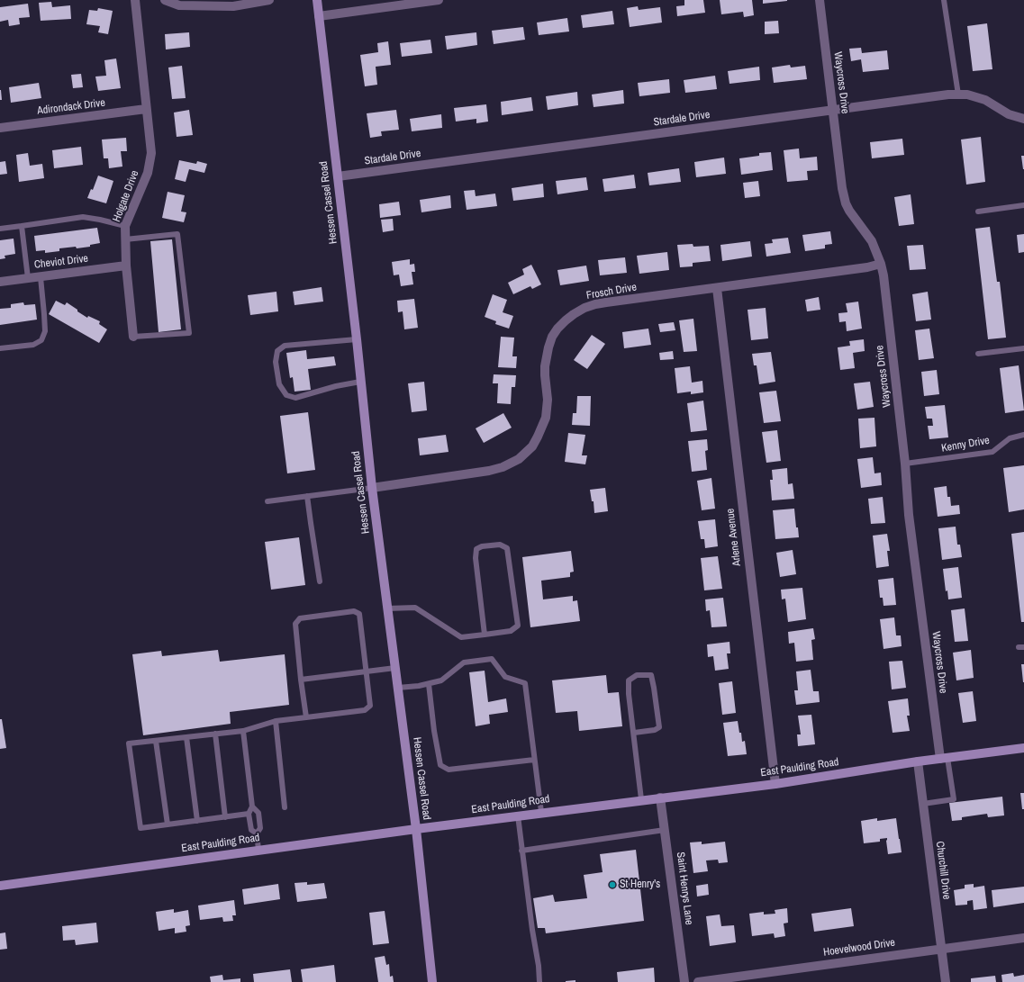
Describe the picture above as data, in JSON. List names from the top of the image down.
{
  "streets": {
    "main road": ["Hessen Cassel Road", "East Paulding Road"],
    "street": [
      "Waycross Drive",
      "Adirondack Drive",
      "Stardale Drive",
      "Holgate Drive",
      "Cheviot Drive",
      "Frosch Drive",
      "Arlene Avenue",
      "Churchill Drive",
      "Saint Henrys Lane",
      "Hoevelwood Drive"
    ],
    "lane": ["Kenny Drive"]
  },
  "crossings": [
    ["Waycross Drive", "Stardale Drive"],
    ["Waycross Drive", "Frosch Drive"],
    ["Waycross Drive", "Kenny Drive"],
    ["Waycross Drive", "East Paulding Road"],
    ["Adirondack Drive", "Holgate Drive"],
    ["Stardale Drive", "Hessen Cassel Road"],
    ["Holgate Drive", "Cheviot Drive"],
    ["Hessen Cassel Road", "Frosch Drive"],
    ["Hessen Cassel Road", "East Paulding Road"],
    ["Frosch Drive", "Arlene Avenue"],
    ["Arlene Avenue", "East Paulding Road"],
    ["East Paulding Road", "Churchill Drive"],
    ["East Paulding Road", "Saint Henrys Lane"],
    ["Churchill Drive", "Hoevelwood Drive"]
  ],
  "places": ["St Henry's"]
}
